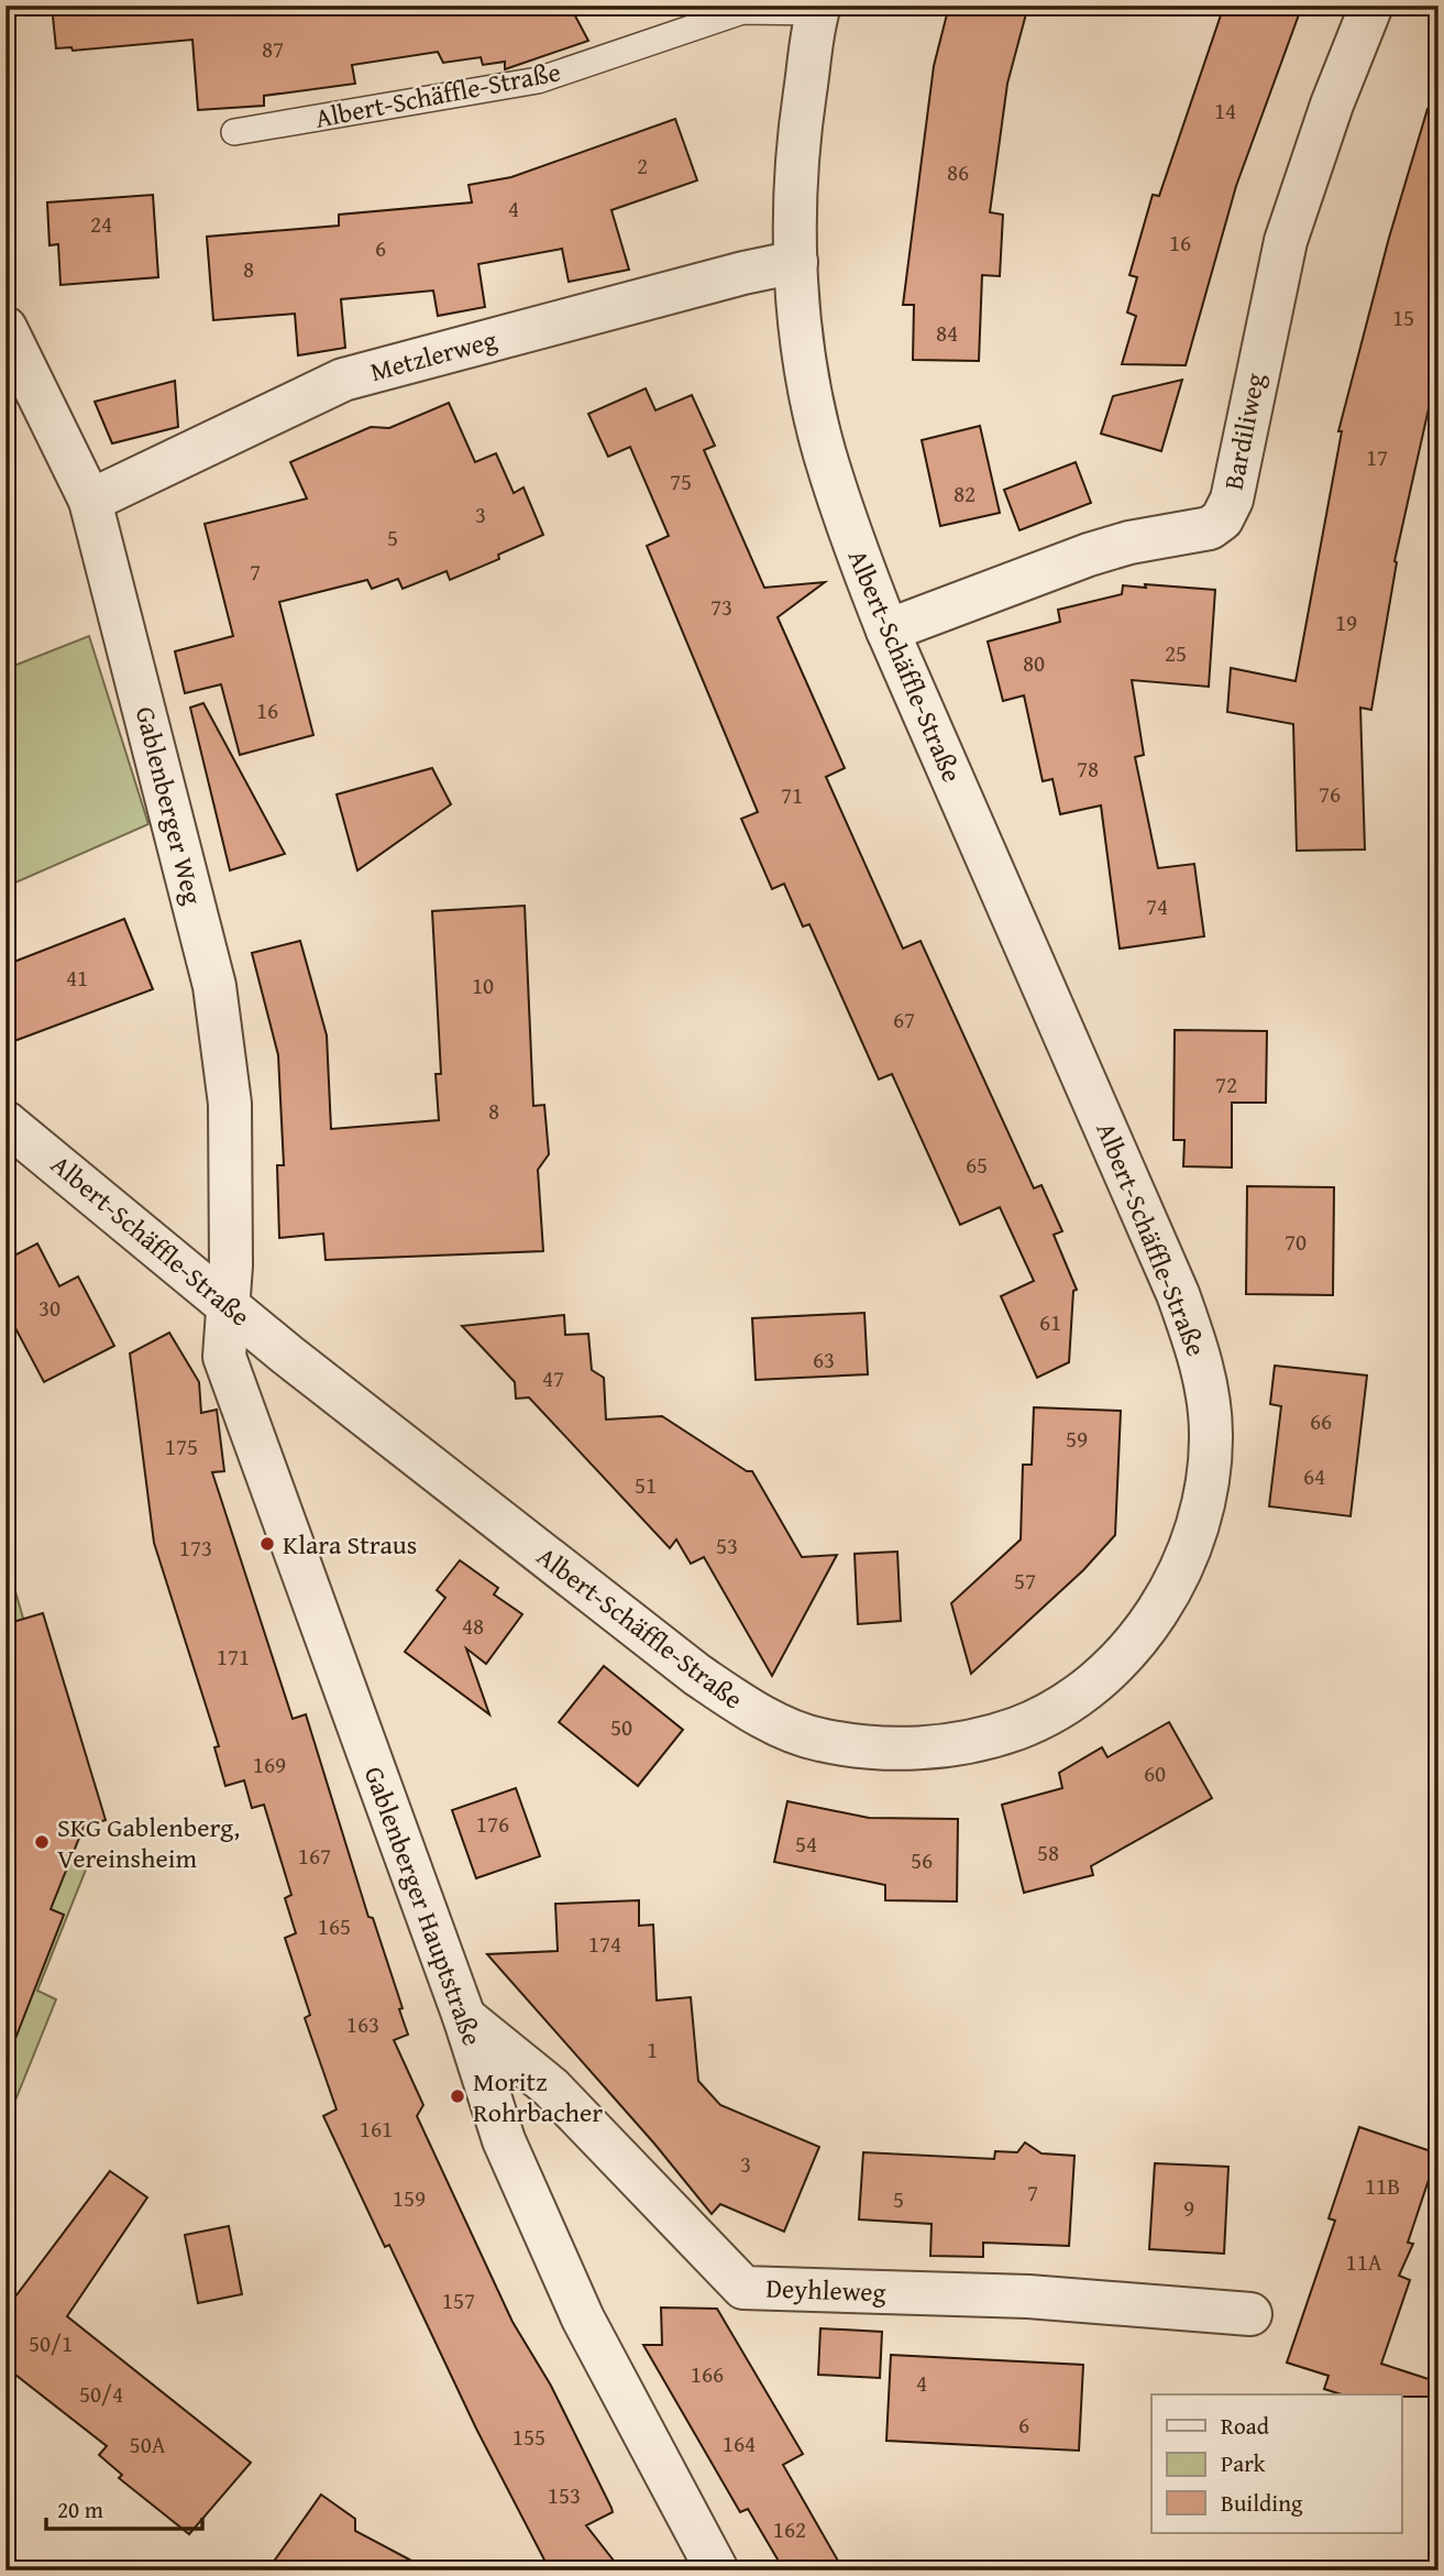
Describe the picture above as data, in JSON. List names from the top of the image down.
{
  "streets": {
    "street": [
      "Albert-Schäffle-Straße",
      "Metzlerweg",
      "Bardiliweg",
      "Gablenberger Weg",
      "Gablenberger Hauptstraße",
      "Deyhleweg"
    ]
  },
  "crossings": [
    ["Albert-Schäffle-Straße", "Metzlerweg"],
    ["Albert-Schäffle-Straße", "Bardiliweg"],
    ["Albert-Schäffle-Straße", "Gablenberger Weg"],
    ["Albert-Schäffle-Straße", "Gablenberger Hauptstraße"],
    ["Metzlerweg", "Gablenberger Weg"],
    ["Gablenberger Weg", "Gablenberger Hauptstraße"],
    ["Gablenberger Hauptstraße", "Deyhleweg"]
  ],
  "places": ["Klara Straus", "SKG Gablenberg, Vereinsheim", "Moritz Rohrbacher"],
  "house_numbers": [
    "87",
    "14",
    "2",
    "86",
    "4",
    "24",
    "16",
    "6",
    "8",
    "15",
    "84",
    "17",
    "75",
    "82",
    "3",
    "5",
    "7",
    "73",
    "19",
    "25",
    "80",
    "16",
    "78",
    "76",
    "71",
    "74",
    "41",
    "10",
    "67",
    "72",
    "8",
    "65",
    "70",
    "30",
    "61",
    "63",
    "47",
    "66",
    "59",
    "175",
    "64",
    "51",
    "53",
    "173",
    "57",
    "48",
    "171",
    "50",
    "169",
    "60",
    "176",
    "54",
    "58",
    "167",
    "56",
    "165",
    "174",
    "163",
    "1",
    "161",
    "3",
    "11B",
    "7",
    "159",
    "5",
    "9",
    "11A",
    "157",
    "50/1",
    "166",
    "4",
    "50/4",
    "6",
    "155",
    "164",
    "50A",
    "153",
    "162"
  ],
  "legend": ["Road", "Park", "Building"],
  "scale_bar": "20 m"
}
